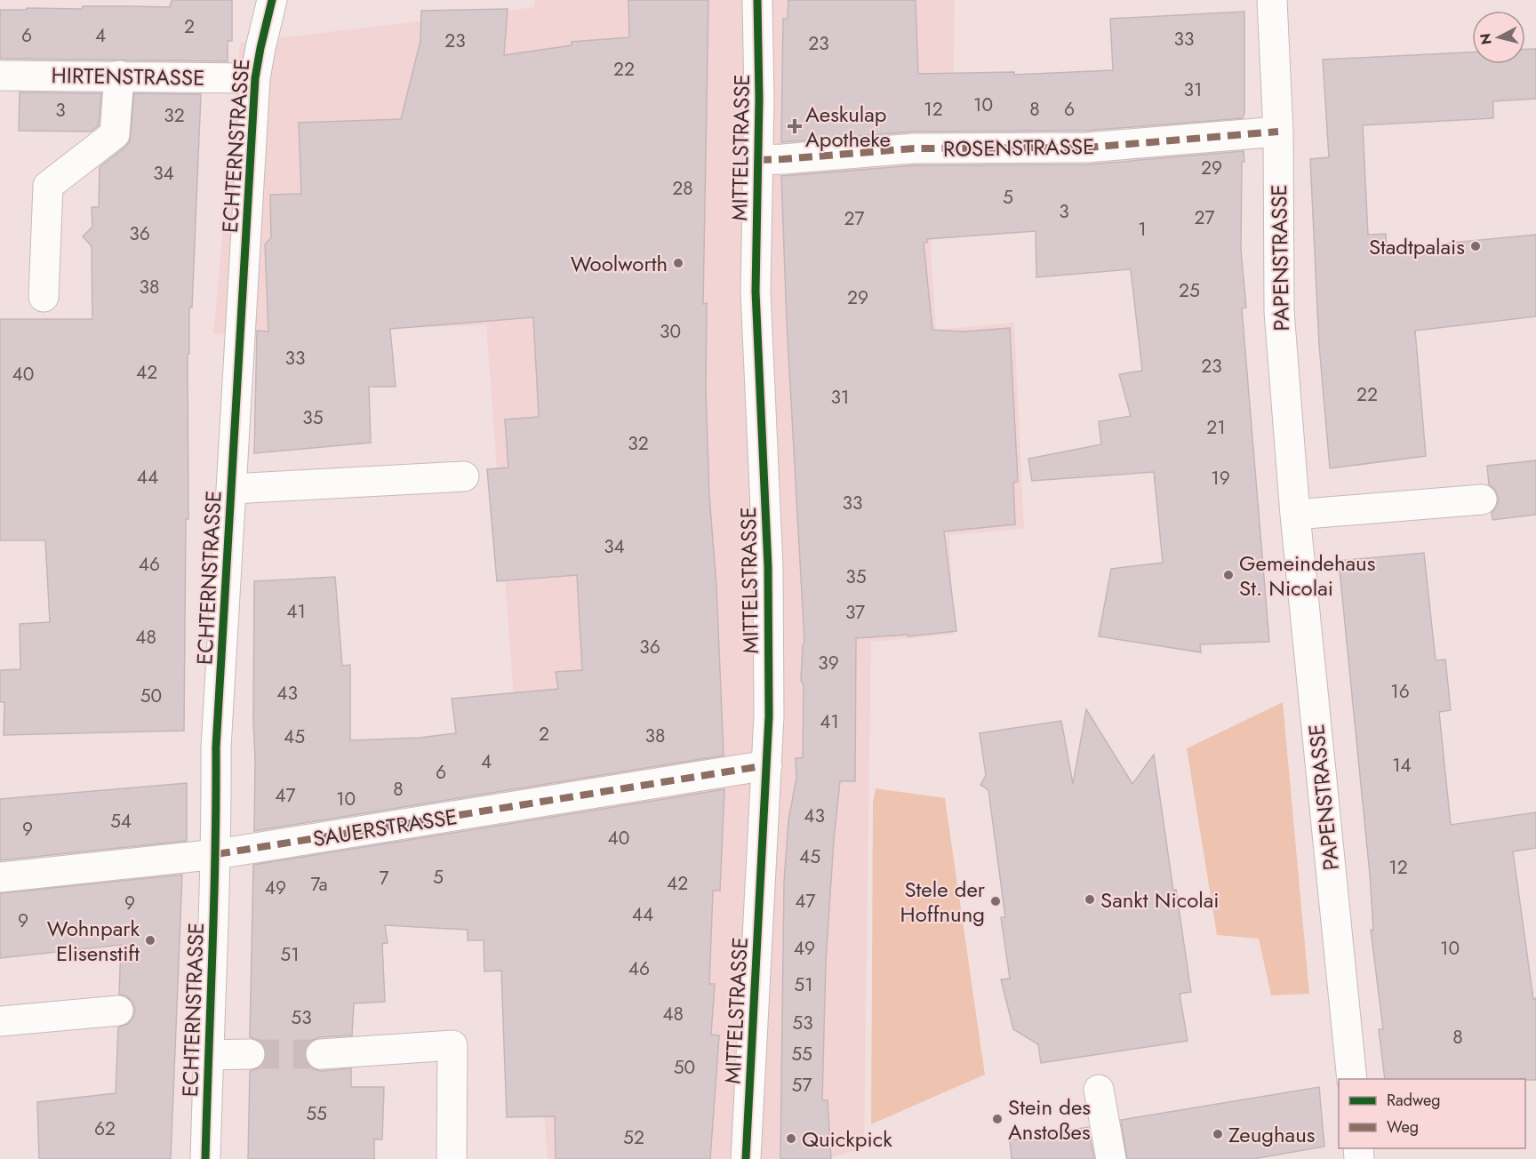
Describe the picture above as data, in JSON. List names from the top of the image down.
{
  "streets": {
    "street": [
      "HIRTENSTRASSE",
      "ECHTERNSTRASSE",
      "MITTELSTRASSE",
      "ROSENSTRASSE",
      "PAPENSTRASSE",
      "SAUERSTRASSE"
    ]
  },
  "crossings": [
    ["HIRTENSTRASSE", "ECHTERNSTRASSE"],
    ["ECHTERNSTRASSE", "SAUERSTRASSE"],
    ["MITTELSTRASSE", "ROSENSTRASSE"],
    ["MITTELSTRASSE", "SAUERSTRASSE"],
    ["ROSENSTRASSE", "PAPENSTRASSE"]
  ],
  "places": {
    "health": ["Aeskulap Apotheke"],
    "other": [
      "Stadtpalais",
      "Woolworth",
      "Gemeindehaus St. Nicolai",
      "Sankt Nicolai",
      "Stele der Hoffnung",
      "Wohnpark Elisenstift",
      "Stein des Anstoßes",
      "Zeughaus",
      "Quickpick"
    ]
  },
  "house_numbers": [
    "2",
    "6",
    "4",
    "33",
    "23",
    "23",
    "22",
    "31",
    "10",
    "12",
    "8",
    "6",
    "3",
    "32",
    "29",
    "34",
    "28",
    "5",
    "3",
    "27",
    "27",
    "1",
    "36",
    "38",
    "25",
    "29",
    "30",
    "33",
    "23",
    "42",
    "40",
    "22",
    "31",
    "35",
    "21",
    "32",
    "44",
    "19",
    "33",
    "34",
    "46",
    "35",
    "41",
    "37",
    "48",
    "36",
    "39",
    "16",
    "43",
    "50",
    "41",
    "2",
    "38",
    "45",
    "4",
    "14",
    "6",
    "8",
    "47",
    "10",
    "43",
    "54",
    "9",
    "40",
    "45",
    "12",
    "5",
    "7",
    "42",
    "7a",
    "49",
    "47",
    "9",
    "44",
    "9",
    "49",
    "10",
    "51",
    "46",
    "51",
    "48",
    "53",
    "53",
    "8",
    "55",
    "50",
    "57",
    "55",
    "62",
    "52"
  ],
  "legend": ["Radweg", "Weg"],
  "north": "left"
}
